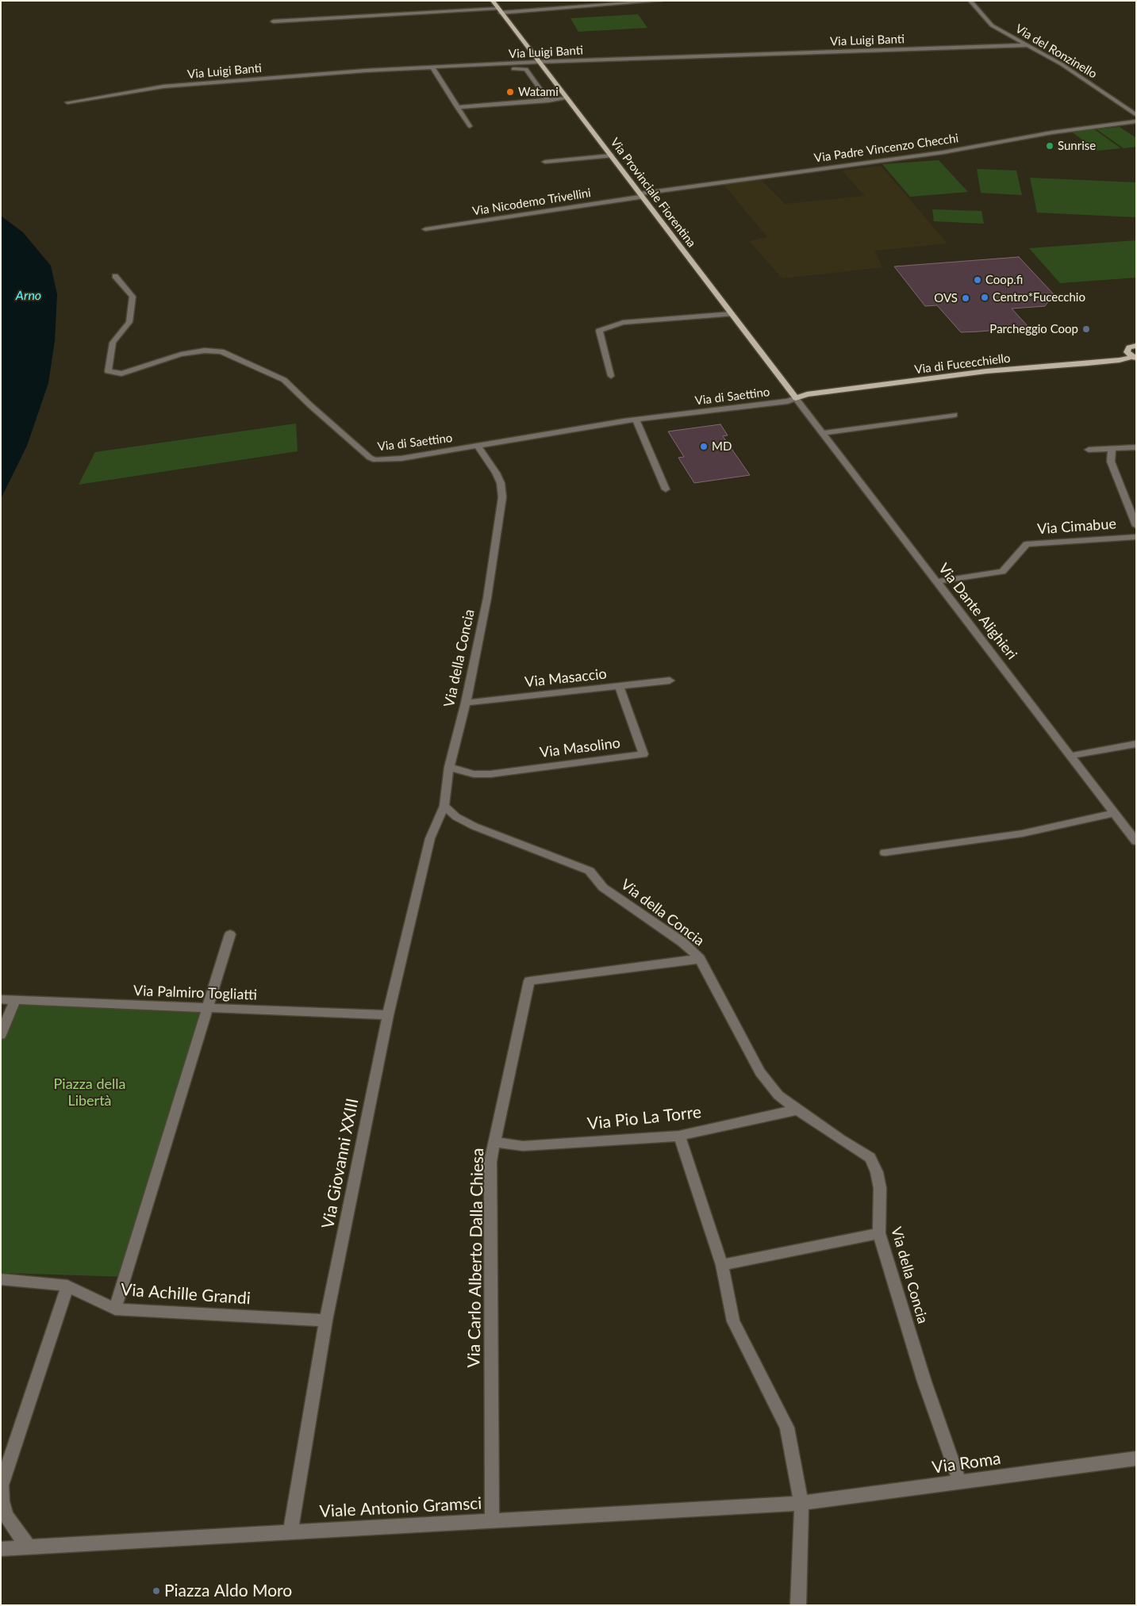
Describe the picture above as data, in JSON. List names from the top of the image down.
{
  "streets": {
    "main road": ["Via Provinciale Fiorentina", "Via di Fucecchiello"],
    "street": [
      "Via Luigi Banti",
      "Via del Ronzinello",
      "Via Padre Vincenzo Checchi",
      "Via Nicodemo Trivellini",
      "Via di Saettino",
      "Via Cimabue",
      "Via Dante Alighieri",
      "Via della Concia",
      "Via Masaccio",
      "Via Masolino",
      "Via Palmiro Togliatti",
      "Via Pio La Torre",
      "Via Giovanni XXIII",
      "Via Carlo Alberto Dalla Chiesa",
      "Via Achille Grandi",
      "Via Roma",
      "Viale Antonio Gramsci"
    ]
  },
  "crossings": [
    ["Via Luigi Banti", "Via del Ronzinello"],
    ["Via Luigi Banti", "Via Provinciale Fiorentina"],
    ["Via Padre Vincenzo Checchi", "Via Provinciale Fiorentina"],
    ["Via Padre Vincenzo Checchi", "Via Nicodemo Trivellini"],
    ["Via Provinciale Fiorentina", "Via Nicodemo Trivellini"],
    ["Via Provinciale Fiorentina", "Via di Fucecchiello"],
    ["Via Provinciale Fiorentina", "Via di Saettino"],
    ["Via Provinciale Fiorentina", "Via Dante Alighieri"],
    ["Via di Fucecchiello", "Via di Saettino"],
    ["Via di Fucecchiello", "Via Dante Alighieri"],
    ["Via di Saettino", "Via Dante Alighieri"],
    ["Via di Saettino", "Via della Concia"],
    ["Via Cimabue", "Via Dante Alighieri"],
    ["Via della Concia", "Via Masaccio"],
    ["Via della Concia", "Via Masolino"],
    ["Via della Concia", "Via Pio La Torre"],
    ["Via della Concia", "Via Giovanni XXIII"],
    ["Via della Concia", "Via Carlo Alberto Dalla Chiesa"],
    ["Via della Concia", "Via Roma"],
    ["Via Masaccio", "Via Masolino"],
    ["Via Palmiro Togliatti", "Via Giovanni XXIII"],
    ["Via Pio La Torre", "Via Carlo Alberto Dalla Chiesa"],
    ["Via Giovanni XXIII", "Via Achille Grandi"],
    ["Via Giovanni XXIII", "Viale Antonio Gramsci"],
    ["Via Carlo Alberto Dalla Chiesa", "Viale Antonio Gramsci"],
    ["Via Roma", "Viale Antonio Gramsci"]
  ],
  "water": ["Arno"],
  "parks": ["Piazza della Libertà"],
  "places": [
    "Watami",
    "Sunrise",
    "Coop.fi",
    "Centro*Fucecchio",
    "OVS",
    "Parcheggio Coop",
    "MD",
    "Piazza Aldo Moro"
  ]
}
